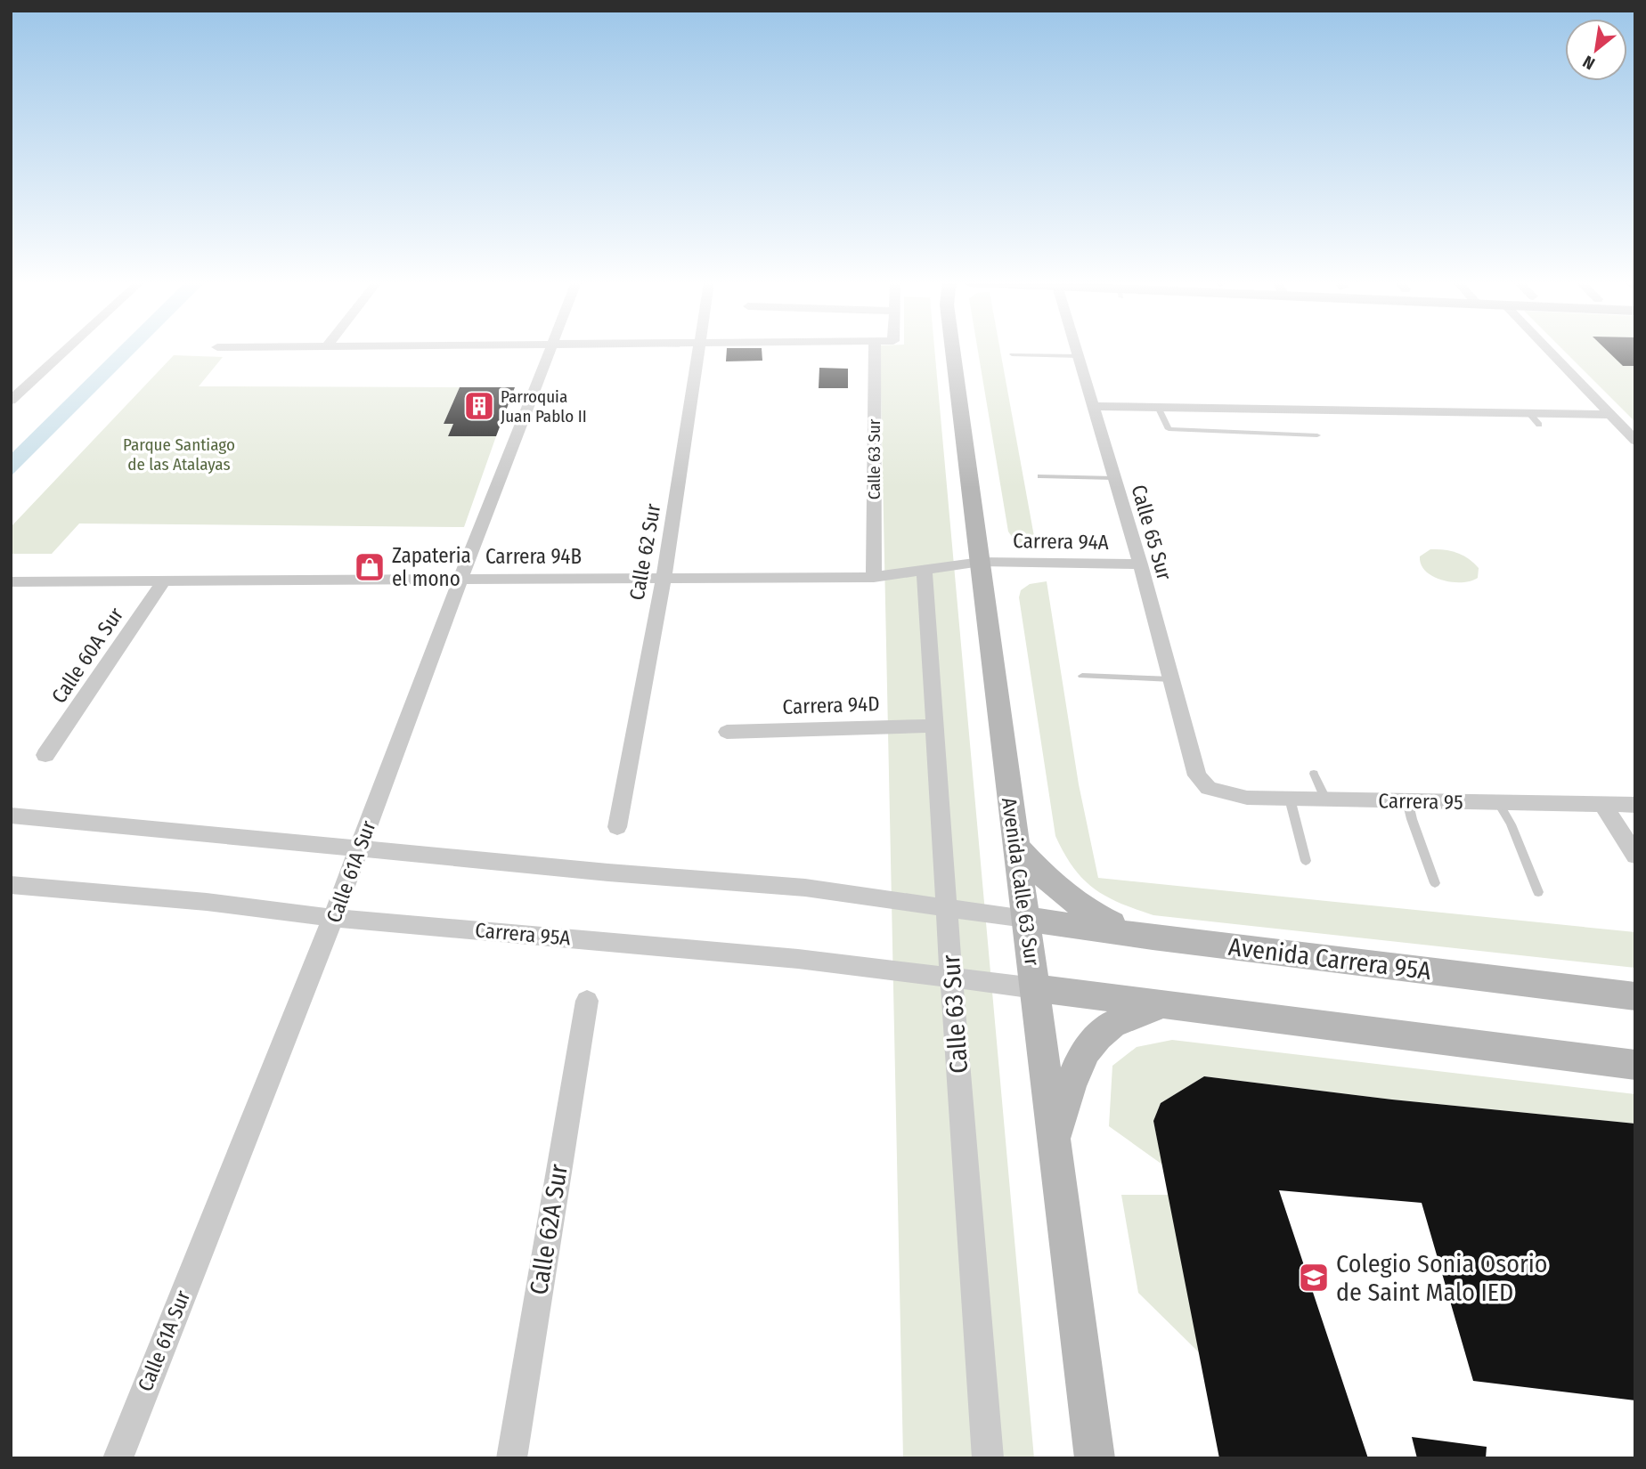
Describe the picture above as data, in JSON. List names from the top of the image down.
{
  "streets": {
    "main road": ["Avenida Calle 63 Sur", "Avenida Carrera 95A"],
    "street": [
      "Calle 63 Sur",
      "Calle 65 Sur",
      "Carrera 94A",
      "Calle 62 Sur",
      "Carrera 94B",
      "Calle 60A Sur",
      "Carrera 94D",
      "Carrera 95",
      "Calle 61A Sur",
      "Carrera 95A",
      "Calle 62A Sur"
    ]
  },
  "crossings": [
    ["Calle 63 Sur", "Carrera 94B"],
    ["Calle 63 Sur", "Carrera 94D"],
    ["Calle 63 Sur", "Carrera 95A"],
    ["Calle 65 Sur", "Carrera 94A"],
    ["Calle 65 Sur", "Carrera 95"],
    ["Carrera 94A", "Carrera 94B"],
    ["Carrera 94A", "Avenida Calle 63 Sur"],
    ["Calle 62 Sur", "Carrera 94B"],
    ["Carrera 94B", "Calle 60A Sur"],
    ["Carrera 94B", "Calle 61A Sur"],
    ["Carrera 94B", "Avenida Calle 63 Sur"],
    ["Calle 61A Sur", "Carrera 95A"],
    ["Avenida Calle 63 Sur", "Carrera 95A"],
    ["Avenida Calle 63 Sur", "Avenida Carrera 95A"]
  ],
  "parks": ["Parque Santiago de las Atalayas"],
  "places": {
    "building": ["Parroquia Juan Pablo II"],
    "shop": ["Zapateria el mono"],
    "school or university": ["Colegio Sonia Osorio de Saint Malo IED"]
  },
  "north": "bottom left"
}
